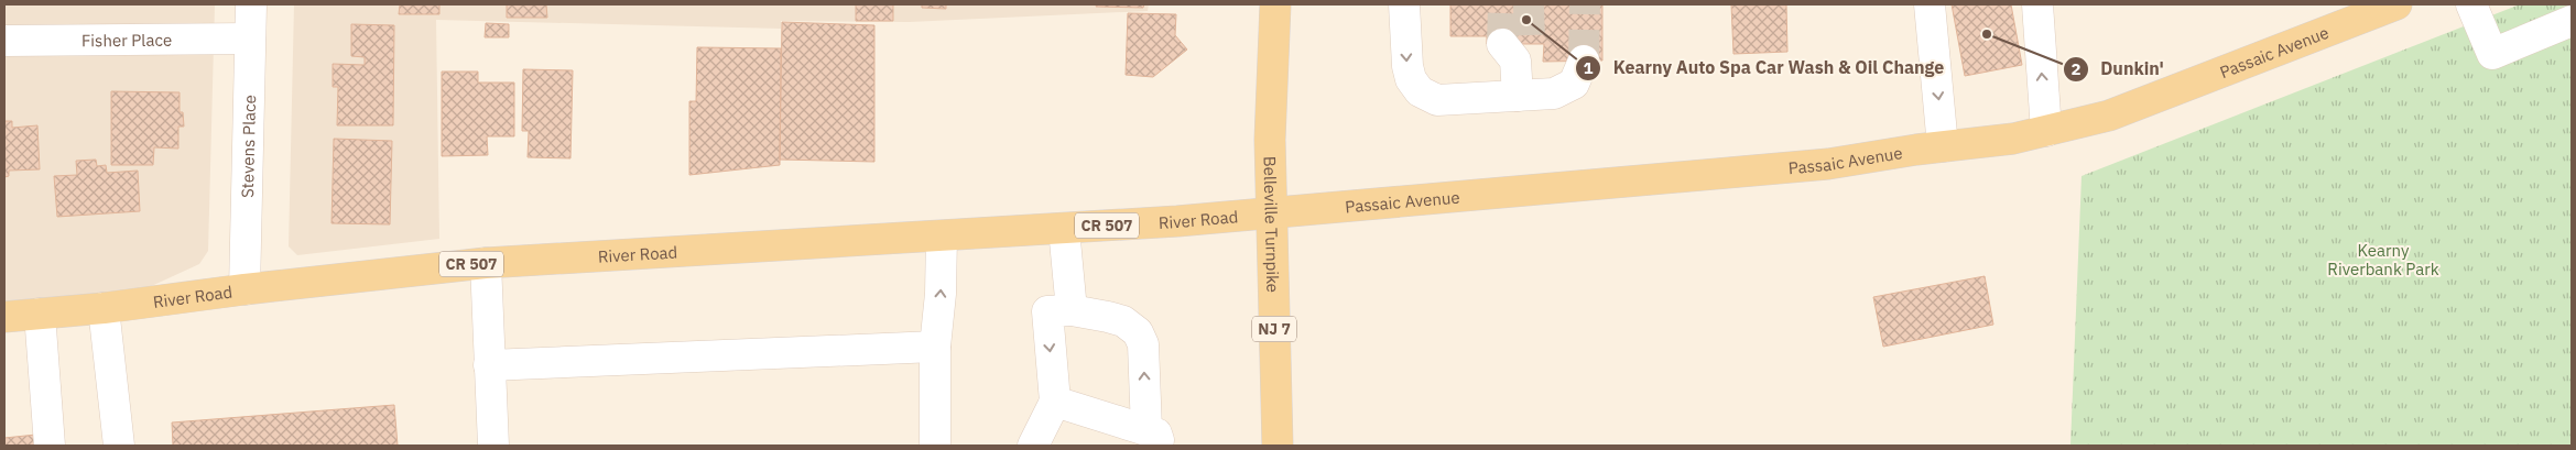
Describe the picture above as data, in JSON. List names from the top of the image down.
{
  "streets": {
    "main road": [
      "Passaic Avenue",
      "River Road",
      "Belleville Turnpike",
      "CR 507",
      "NJ 7"
    ],
    "street": ["Fisher Place", "Stevens Place"]
  },
  "crossings": [
    ["Fisher Place", "Stevens Place"],
    ["Passaic Avenue", "River Road"],
    ["Passaic Avenue", "Belleville Turnpike"],
    ["Stevens Place", "River Road"],
    ["River Road", "Belleville Turnpike"]
  ],
  "parks": ["Kearny Riverbank Park"],
  "places": ["Kearny Auto Spa Car Wash & Oil Change", "Dunkin'"]
}
